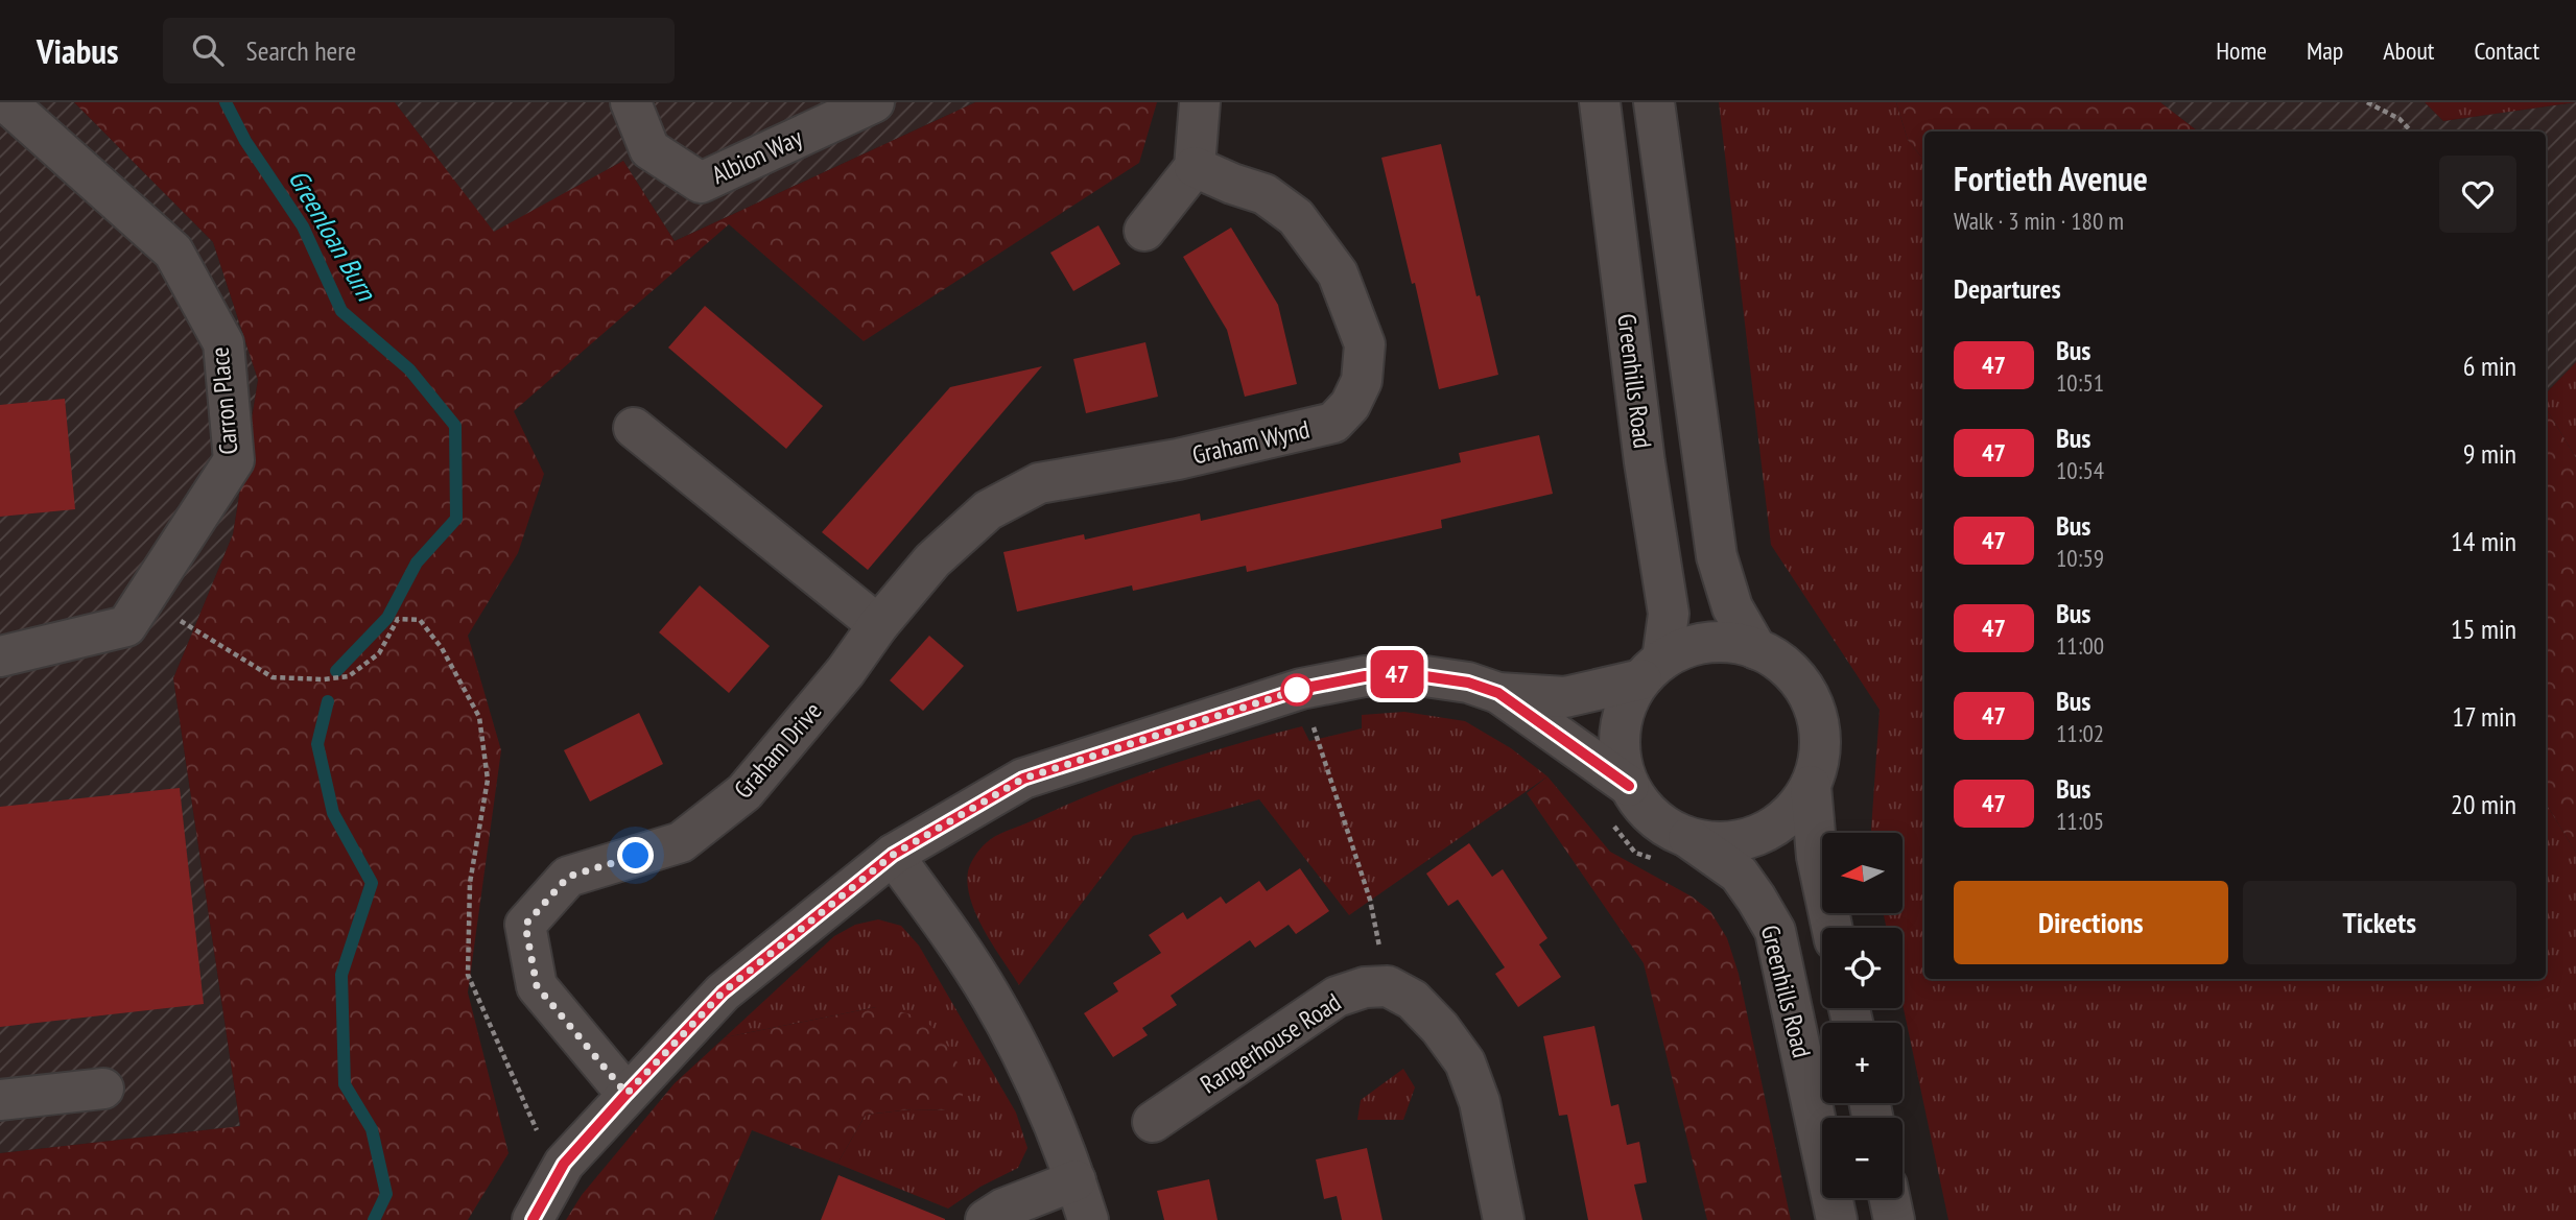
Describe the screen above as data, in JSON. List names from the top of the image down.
{
  "streets": {
    "street": [
      "Albion Way",
      "Greenhills Road",
      "Carron Place",
      "Graham Wynd",
      "Graham Drive",
      "Rangerhouse Road"
    ]
  },
  "crossings": [
    ["Graham Wynd", "Graham Drive"]
  ],
  "water": ["Greenloan Burn"],
  "lines": ["bus line 47"],
  "north": "left",
  "page": {
    "header": "Viabus",
    "search": "Search here",
    "nav": [
      "Home",
      "Map",
      "About",
      "Contact"
    ],
    "on_map": "47",
    "heading": [
      ["Fortieth Avenue", "Walk · 3 min · 180 m"],
      "Departures"
    ],
    "list": [
      {
        "mark": "47",
        "name": "Bus",
        "note": "10:51",
        "value": "6 min"
      },
      {
        "mark": "47",
        "name": "Bus",
        "note": "10:54",
        "value": "9 min"
      },
      {
        "mark": "47",
        "name": "Bus",
        "note": "10:59",
        "value": "14 min"
      },
      {
        "mark": "47",
        "name": "Bus",
        "note": "11:00",
        "value": "15 min"
      },
      {
        "mark": "47",
        "name": "Bus",
        "note": "11:02",
        "value": "17 min"
      },
      {
        "mark": "47",
        "name": "Bus",
        "note": "11:05",
        "value": "20 min"
      }
    ],
    "map_buttons": ["+", "−"],
    "buttons": ["Directions", "Tickets"]
  }
}
